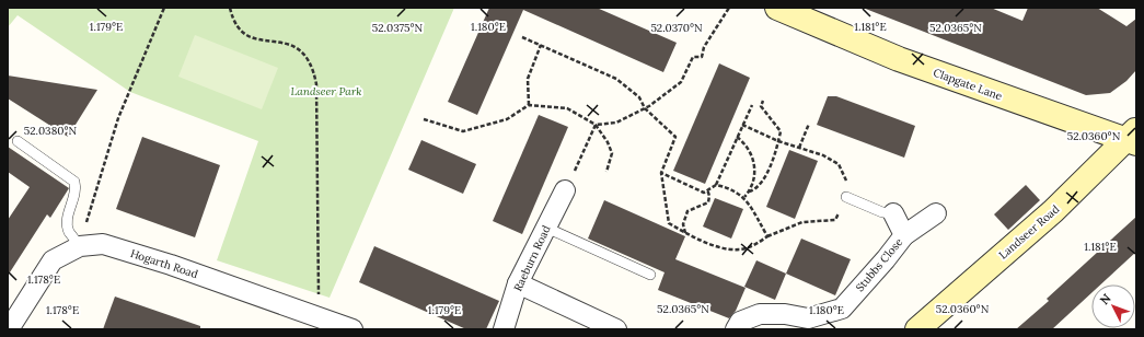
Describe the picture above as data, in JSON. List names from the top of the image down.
{
  "streets": {
    "street": [
      "Clapgate Lane",
      "Landseer Road",
      "Raeburn Road",
      "Hogarth Road",
      "Stubbs Close"
    ]
  },
  "crossings": [
    ["Clapgate Lane", "Landseer Road"]
  ],
  "parks": ["Landseer Park"],
  "north": "top left",
  "coordinates": [
    "1.179°E",
    "1.180°E",
    "1.181°E",
    "52.0375°N",
    "52.0370°N",
    "52.0365°N",
    "52.0380°N",
    "52.0360°N",
    "1.178°E"
  ]
}
